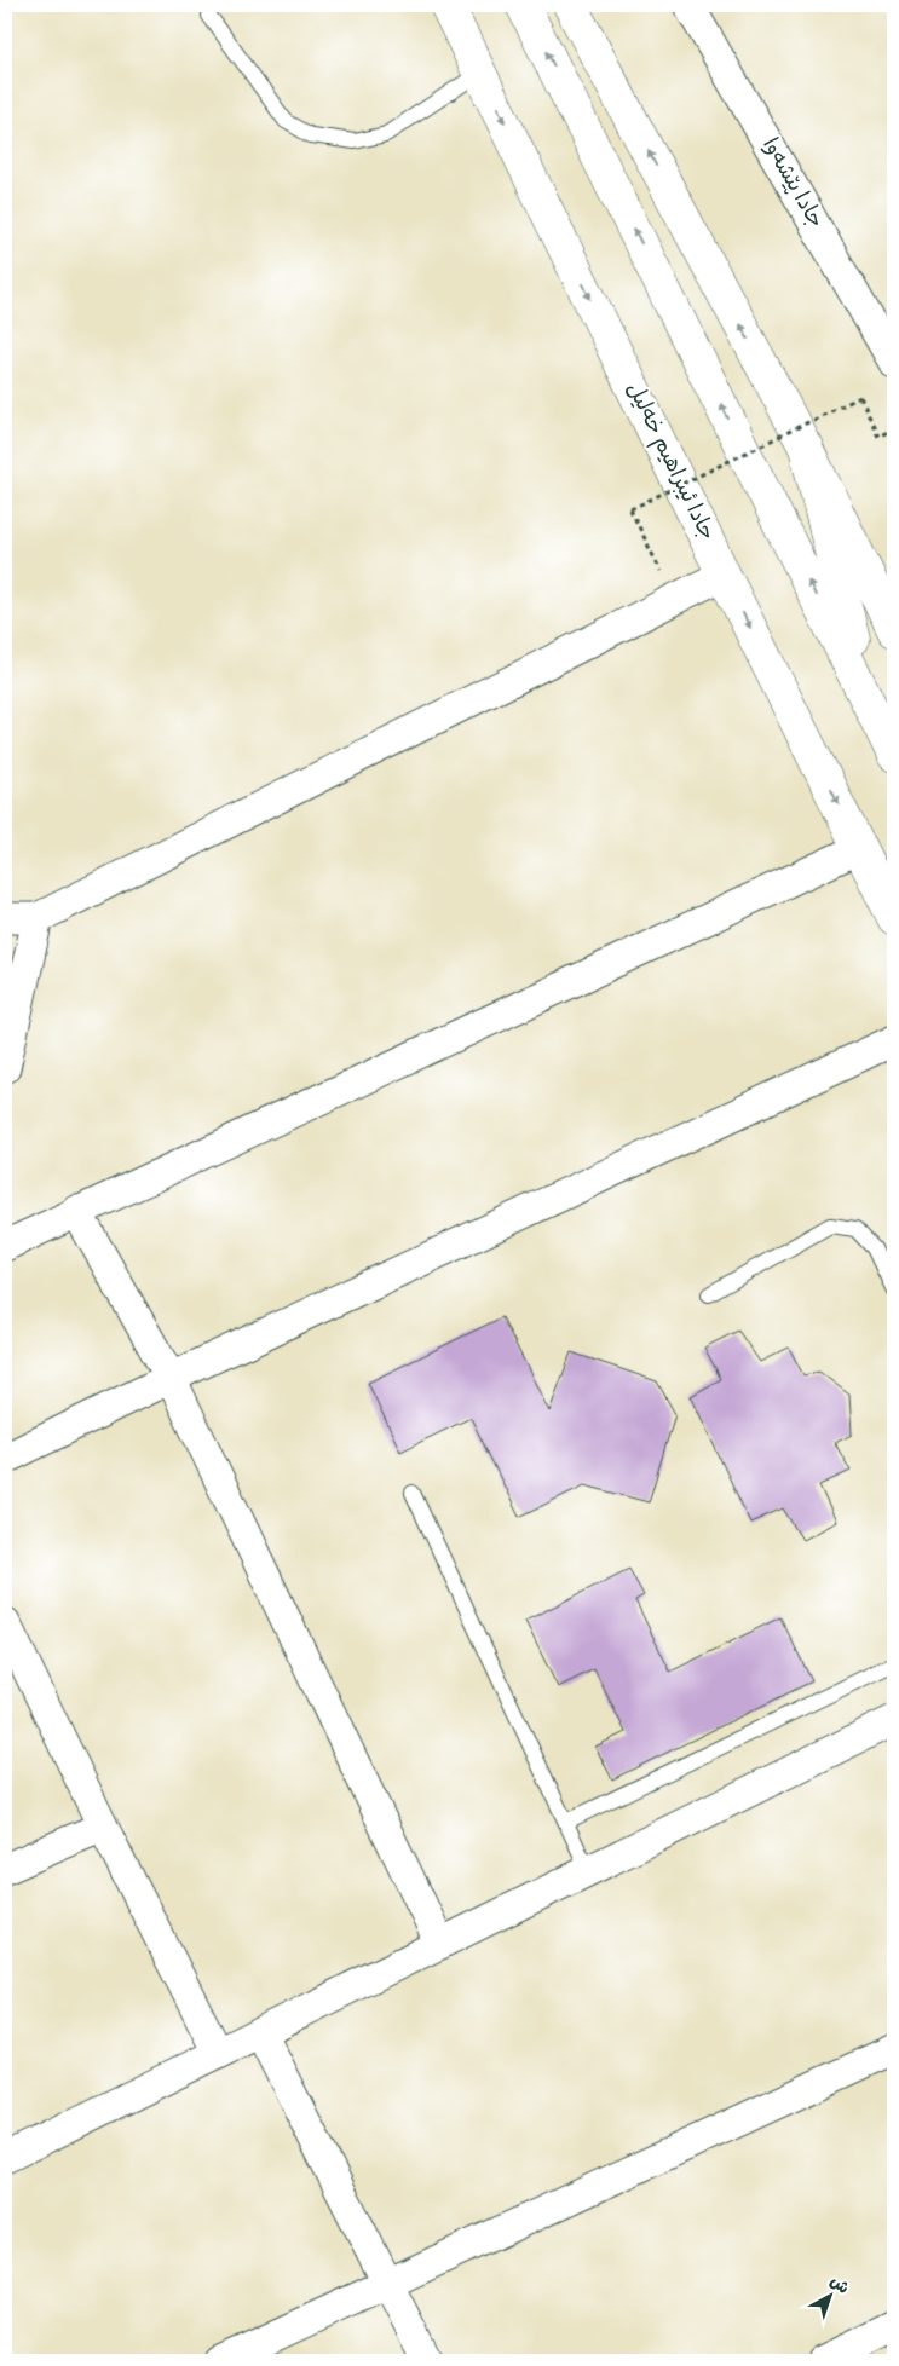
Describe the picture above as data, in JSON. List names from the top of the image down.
{
  "streets": {
    "main road": ["جادا ئیبراهیم خەلیل"],
    "street": ["جادا پێشەوا"]
  },
  "north": "top right"
}
